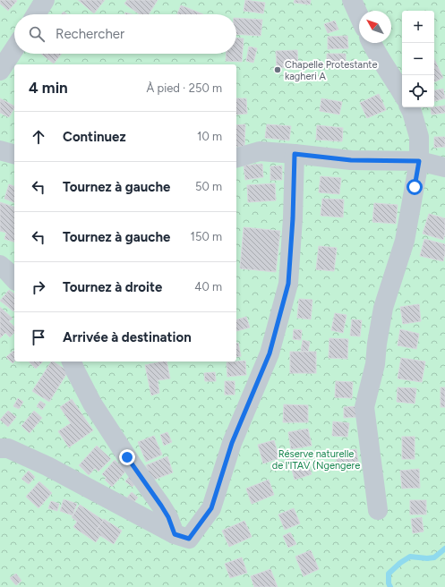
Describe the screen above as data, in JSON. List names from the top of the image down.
{
  "parks": ["Réserve naturelle de l'ITAV (Ngengere"],
  "places": ["Chapelle Protestante kagheri A"],
  "north": "top left",
  "page": {
    "map_buttons": ["+", "−"],
    "search": "Rechercher",
    "heading": ["4 min", "À pied · 250 m"],
    "list": [
      ["Continuez", "10 m"],
      ["Tournez à gauche", "50 m"],
      ["Tournez à gauche", "150 m"],
      ["Tournez à droite", "40 m"],
      "Arrivée à destination"
    ]
  }
}
